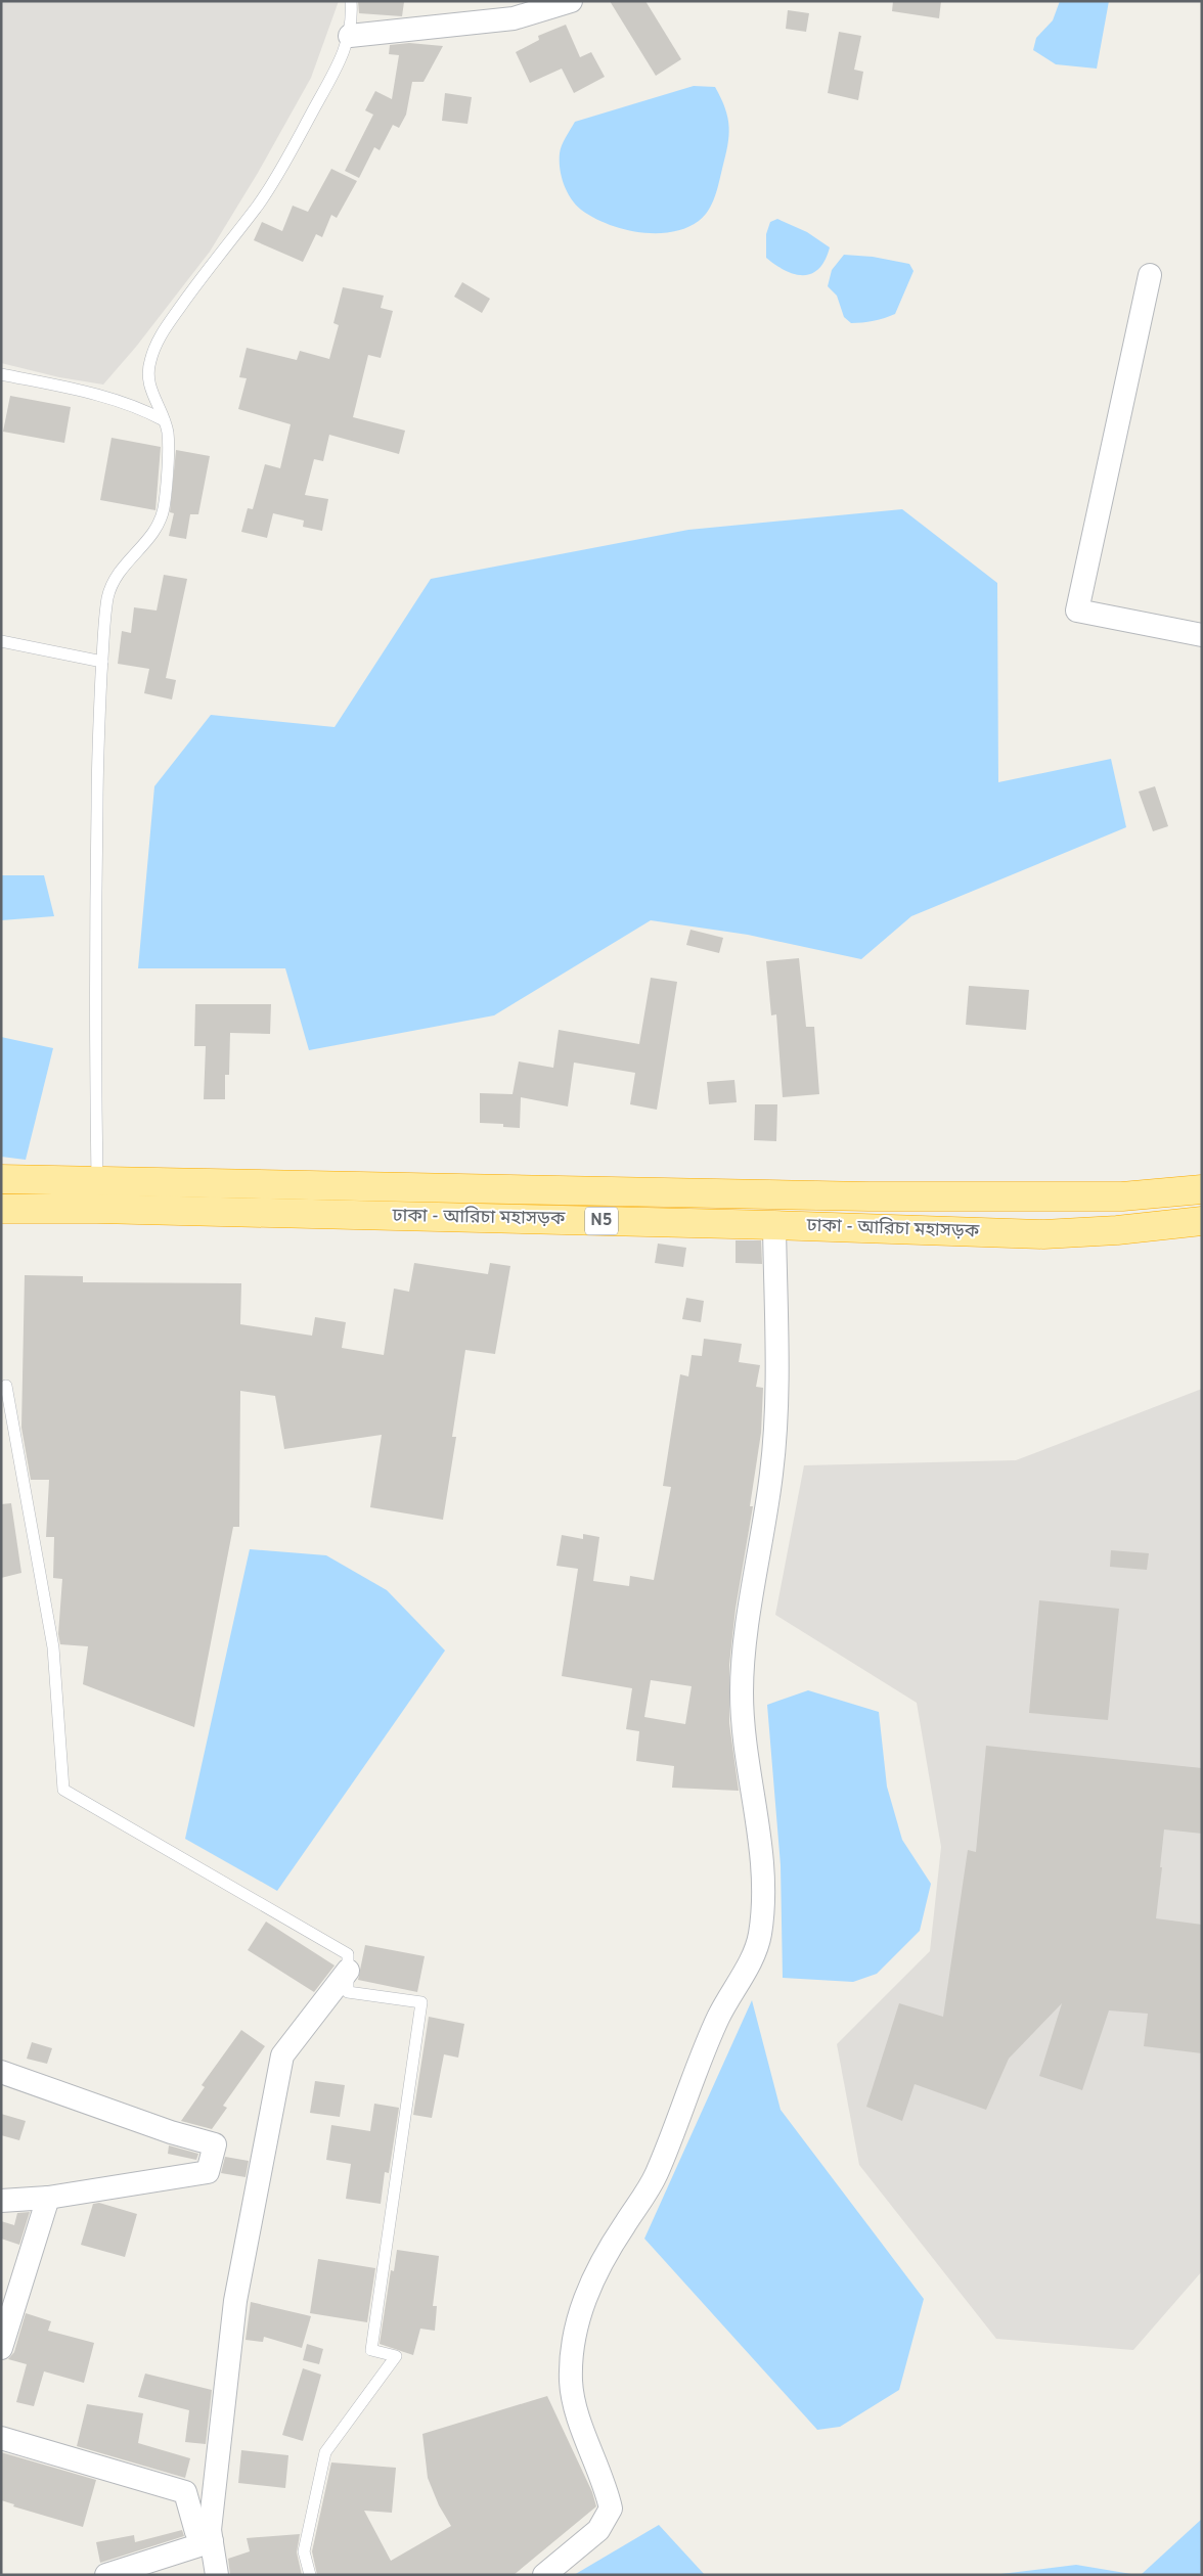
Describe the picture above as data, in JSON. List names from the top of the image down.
{
  "streets": {
    "highway": ["ঢাকা - আরিচা মহাসড়ক", "N5"]
  }
}
